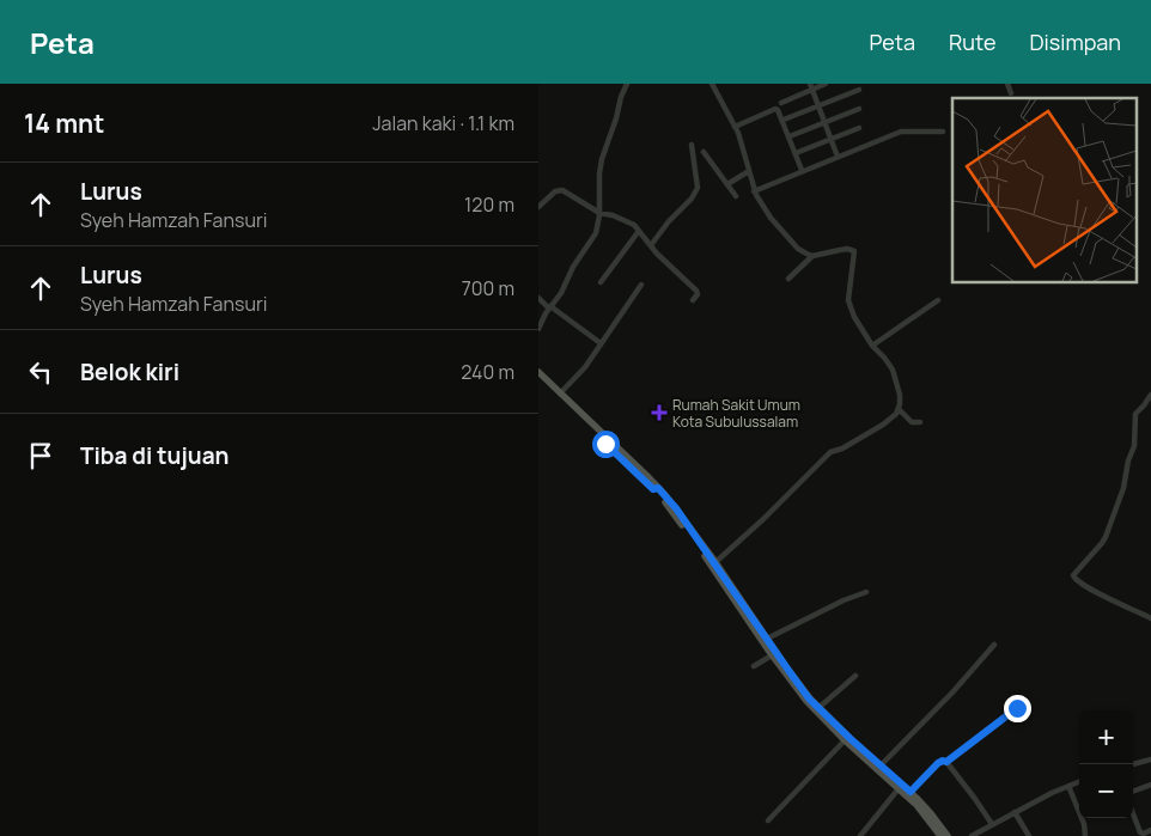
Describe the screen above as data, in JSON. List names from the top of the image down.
{
  "places": {
    "health": ["Rumah Sakit Umum Kota Subulussalam"]
  },
  "page": {
    "header": "Peta",
    "nav": ["Peta", "Rute", "Disimpan"],
    "heading": ["14 mnt", "Jalan kaki · 1.1 km"],
    "list": [
      ["Lurus", "Syeh Hamzah Fansuri", "120 m"],
      ["Lurus", "Syeh Hamzah Fansuri", "700 m"],
      ["Belok kiri", "240 m"],
      "Tiba di tujuan"
    ],
    "map_buttons": ["+", "−"]
  }
}
